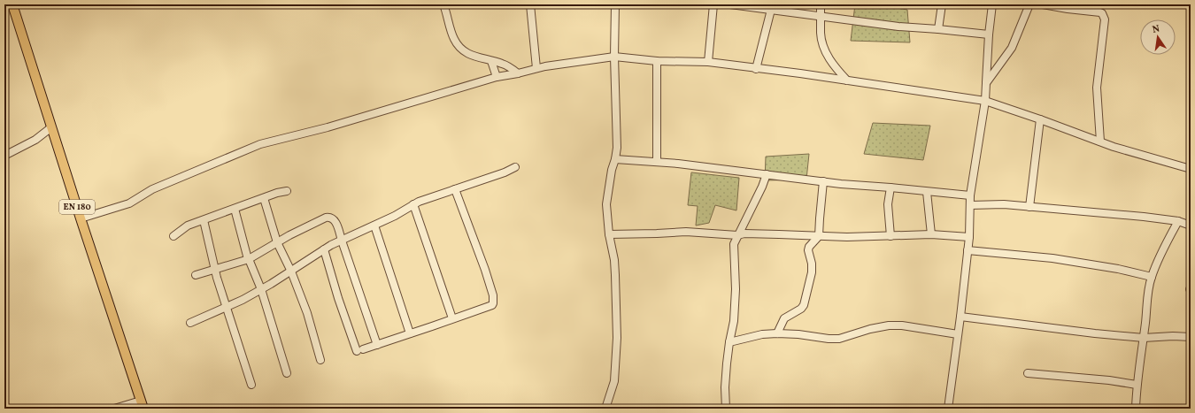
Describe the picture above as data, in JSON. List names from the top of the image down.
{
  "streets": {
    "main road": ["EN 180"]
  },
  "north": "top"
}
